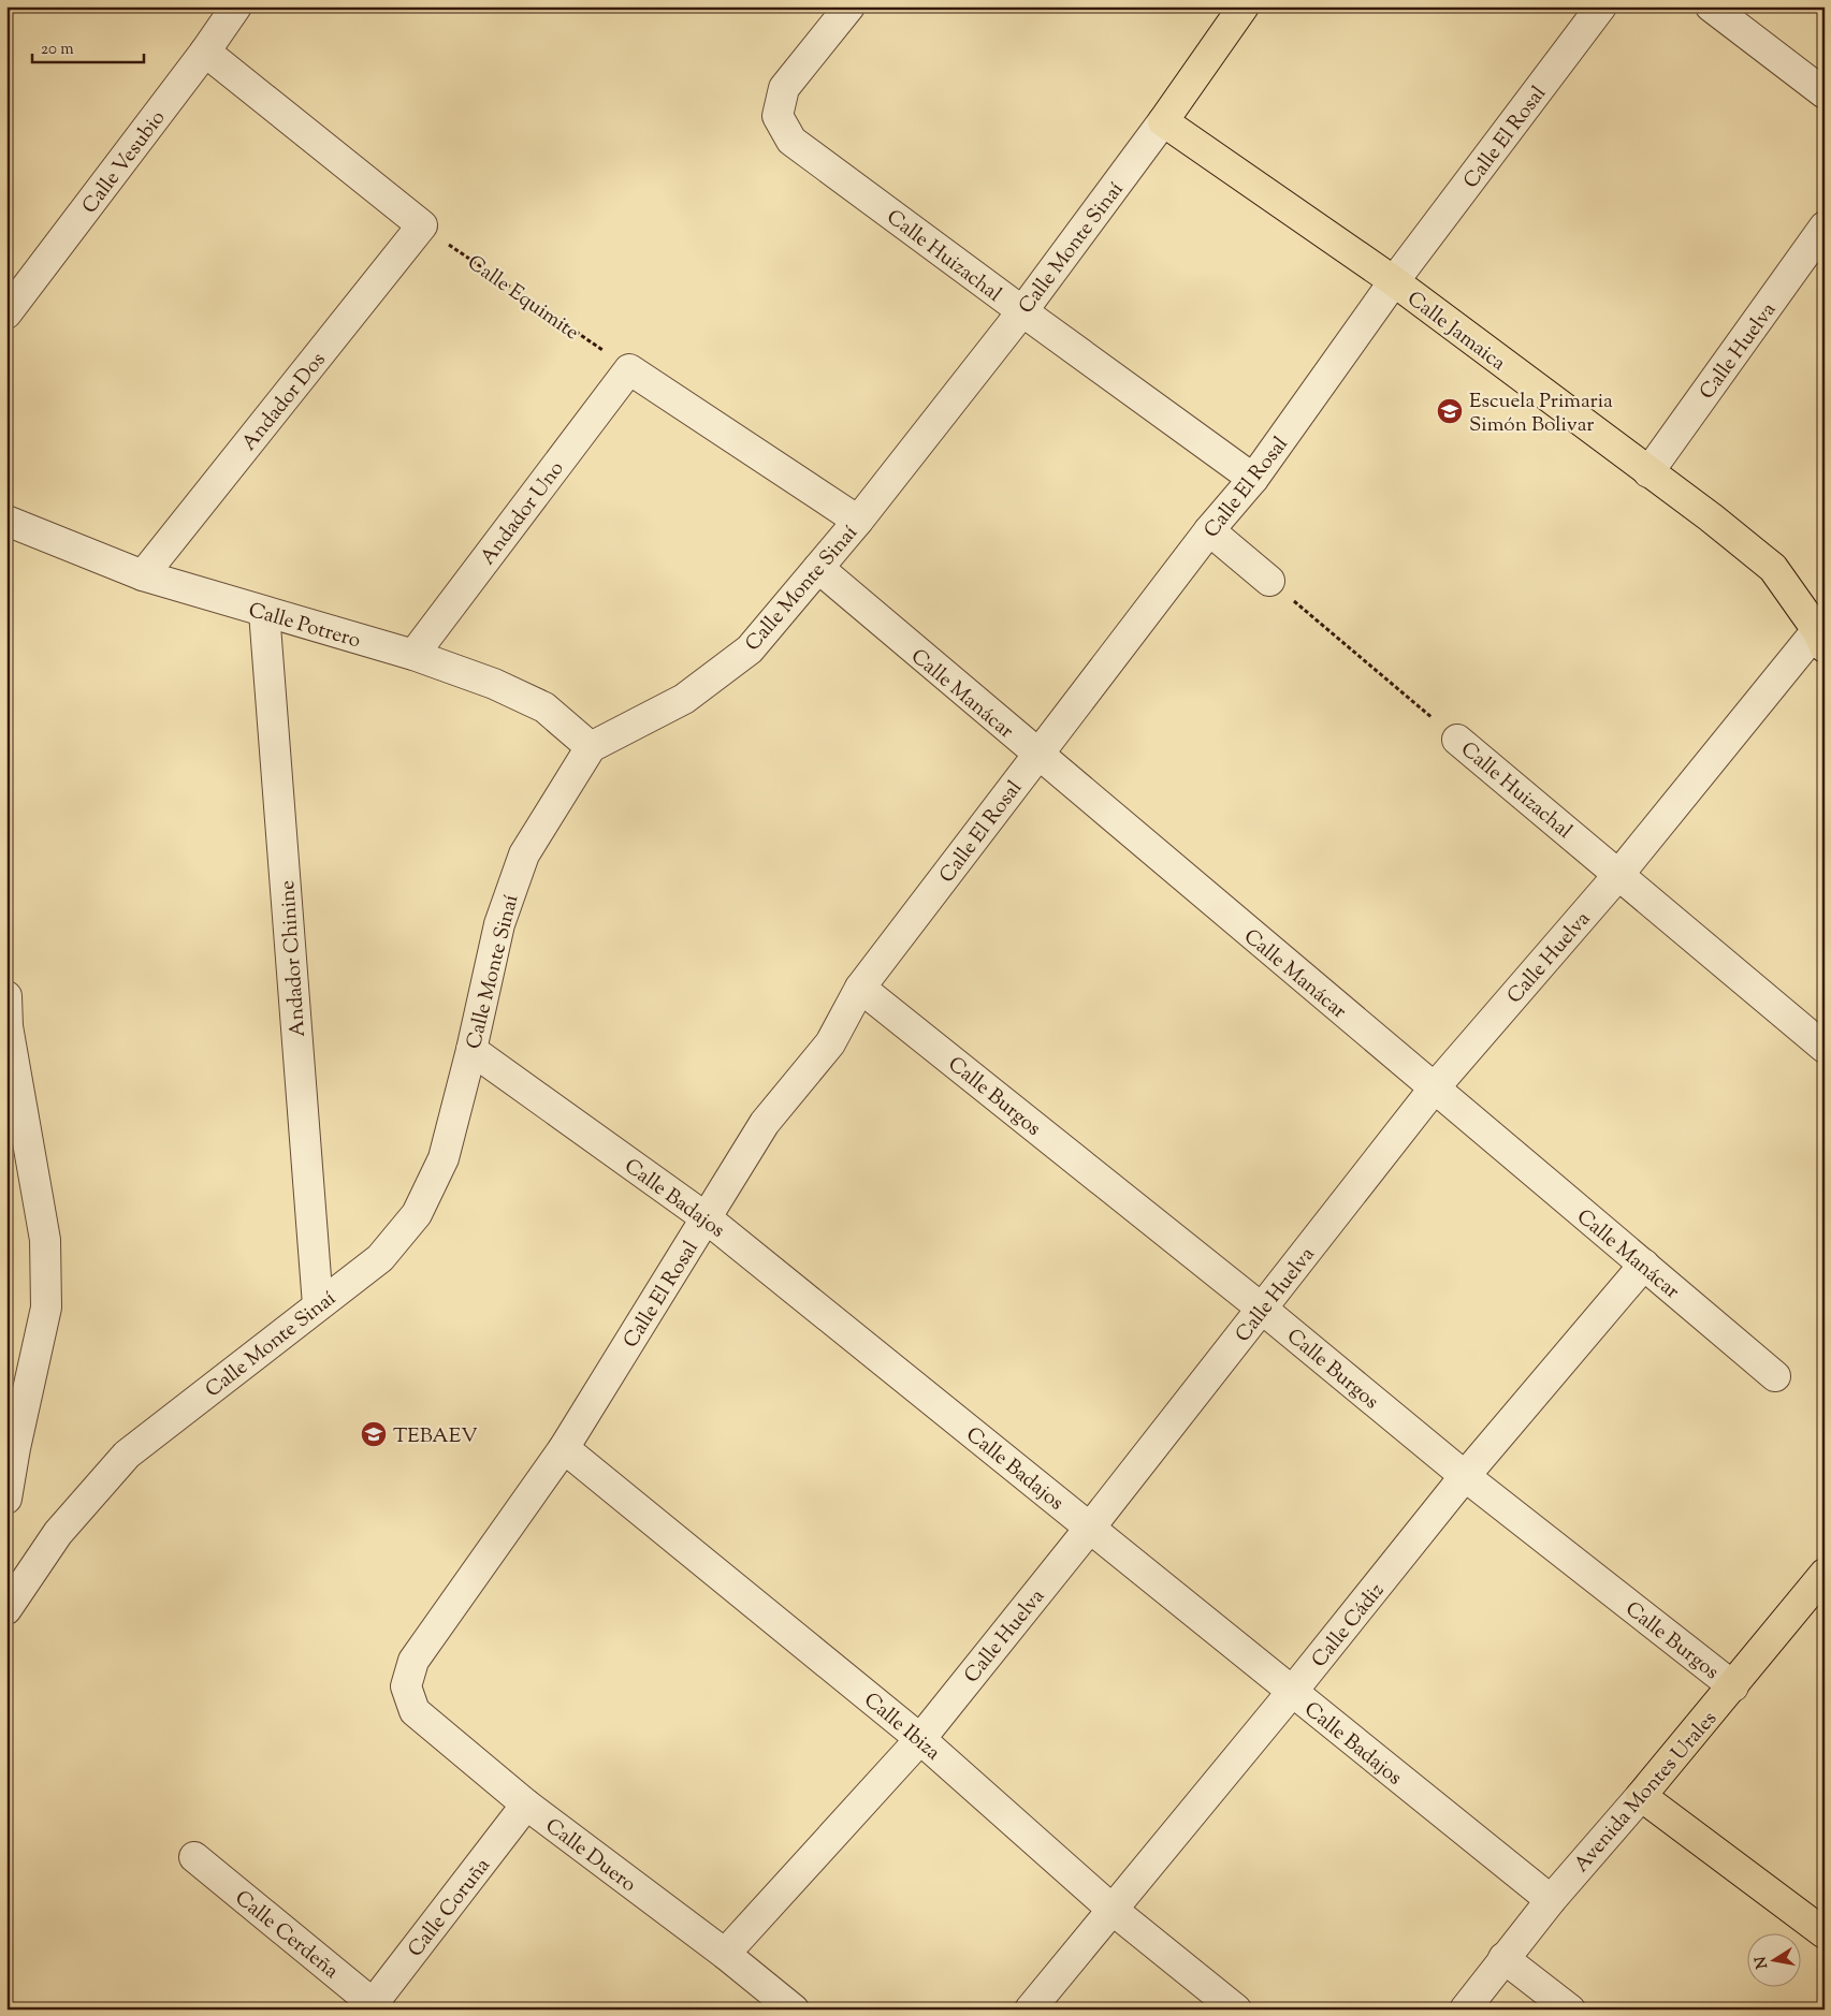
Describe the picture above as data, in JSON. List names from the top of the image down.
{
  "streets": {
    "main road": ["Calle Monte Sinaí", "Calle Jamaica", "Avenida Montes Urales"],
    "street": [
      "Calle El Rosal",
      "Calle Vesubio",
      "Calle Huizachal",
      "Calle Huelva",
      "Andador Dos",
      "Andador Uno",
      "Calle Potrero",
      "Calle Manácar",
      "Andador Chinine",
      "Calle Burgos",
      "Calle Badajos",
      "Calle Cádiz",
      "Calle Ibiza",
      "Calle Duero",
      "Calle Coruña",
      "Calle Cerdeña"
    ],
    "path": ["Calle Equimite"]
  },
  "crossings": [
    ["Calle El Rosal", "Calle Huizachal"],
    ["Calle El Rosal", "Calle Jamaica"],
    ["Calle El Rosal", "Calle Manácar"],
    ["Calle El Rosal", "Calle Burgos"],
    ["Calle El Rosal", "Calle Badajos"],
    ["Calle El Rosal", "Calle Ibiza"],
    ["Calle El Rosal", "Calle Duero"],
    ["Calle Monte Sinaí", "Calle Huizachal"],
    ["Calle Monte Sinaí", "Calle Jamaica"],
    ["Calle Monte Sinaí", "Calle Potrero"],
    ["Calle Monte Sinaí", "Calle Manácar"],
    ["Calle Monte Sinaí", "Andador Chinine"],
    ["Calle Monte Sinaí", "Calle Badajos"],
    ["Calle Huizachal", "Calle Huelva"],
    ["Calle Equimite", "Andador Dos"],
    ["Calle Equimite", "Andador Uno"],
    ["Calle Jamaica", "Calle Huelva"],
    ["Calle Huelva", "Calle Manácar"],
    ["Calle Huelva", "Calle Burgos"],
    ["Calle Huelva", "Calle Badajos"],
    ["Calle Huelva", "Calle Ibiza"],
    ["Calle Huelva", "Calle Duero"],
    ["Andador Dos", "Calle Potrero"],
    ["Andador Uno", "Calle Potrero"],
    ["Calle Potrero", "Andador Chinine"],
    ["Calle Manácar", "Calle Cádiz"],
    ["Calle Burgos", "Calle Cádiz"],
    ["Calle Burgos", "Avenida Montes Urales"],
    ["Calle Badajos", "Calle Cádiz"],
    ["Calle Badajos", "Avenida Montes Urales"],
    ["Calle Cádiz", "Calle Ibiza"],
    ["Calle Duero", "Calle Coruña"],
    ["Calle Coruña", "Calle Cerdeña"]
  ],
  "places": {
    "school or university": ["Escuela Primaria Simón Bolivar", "TEBAEV"]
  },
  "scale_bar": "20 m",
  "north": "left"
}
